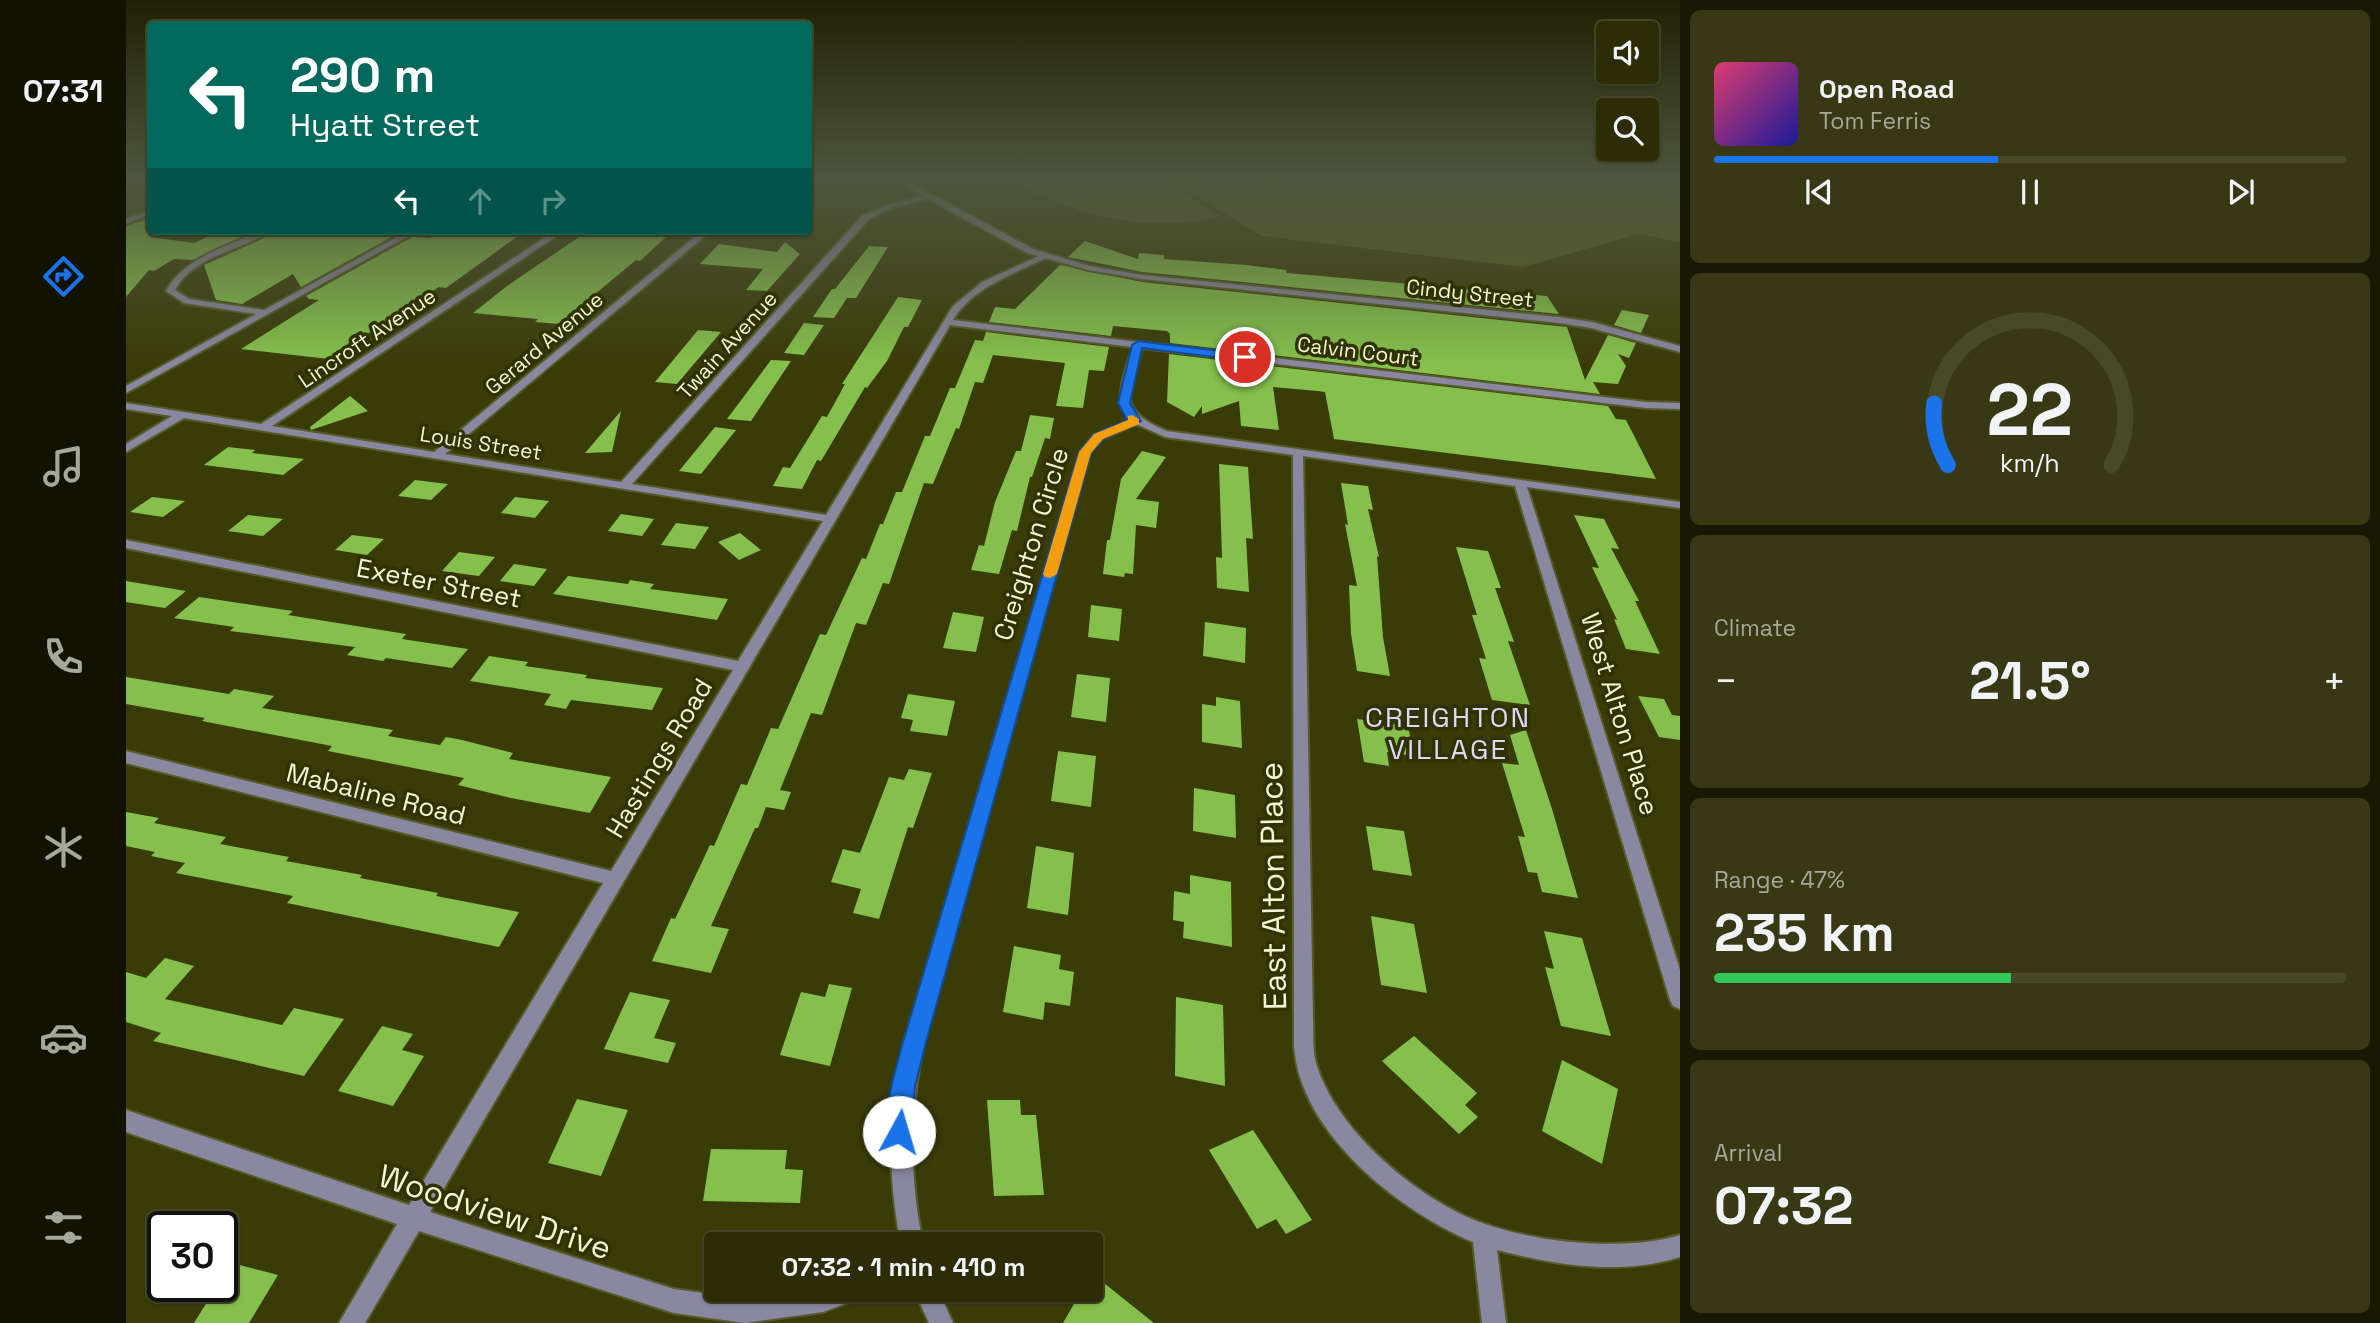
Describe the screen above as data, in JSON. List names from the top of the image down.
{
  "streets": {
    "street": [
      "Cindy Street",
      "Lincroft Avenue",
      "Gerard Avenue",
      "Twain Avenue",
      "Calvin Court",
      "Louis Street",
      "Creighton Circle",
      "Exeter Street",
      "West Alton Place",
      "Hastings Road",
      "Mabaline Road",
      "East Alton Place",
      "Woodview Drive"
    ]
  },
  "crossings": [
    ["Cindy Street", "Hastings Road"],
    ["Lincroft Avenue", "Louis Street"],
    ["Gerard Avenue", "Louis Street"],
    ["Twain Avenue", "Louis Street"],
    ["Calvin Court", "Hastings Road"],
    ["Louis Street", "Hastings Road"],
    ["Exeter Street", "Hastings Road"],
    ["Hastings Road", "Mabaline Road"],
    ["Hastings Road", "Woodview Drive"]
  ],
  "districts": ["CREIGHTON VILLAGE"],
  "page": {
    "tabs": "07:31",
    "turn": ["290 m", "Hyatt Street"],
    "song": ["Open Road", "Tom Ferris"],
    "tile": [
      "Climate",
      ["Range · 47%", "235 km"],
      ["Arrival", "07:32"]
    ],
    "heat": ["−", "21.5°", "+"],
    "limit": "30",
    "trip": "07:32 · 1 min · 410 m",
    "gauge": ["22", "km/h"]
  }
}
